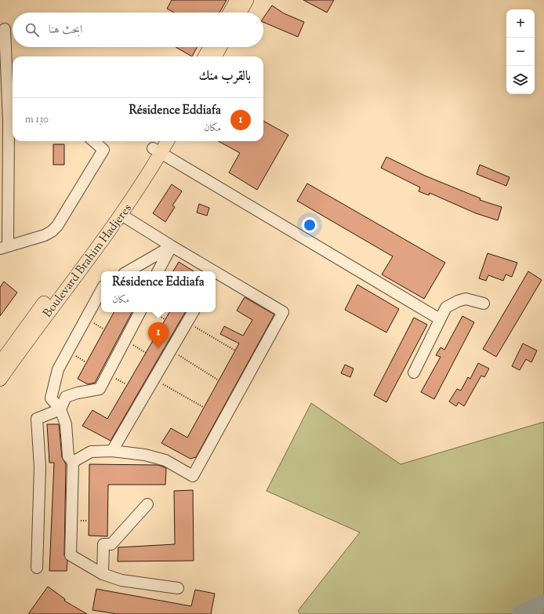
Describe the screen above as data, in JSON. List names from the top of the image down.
{
  "streets": {
    "main road": ["Boulevard Brahim Hadjeres"]
  },
  "page": {
    "map_buttons": ["+", "−"],
    "search": "ابحث هنا",
    "heading": "بالقرب منك",
    "list": [
      {
        "mark": "1",
        "name": "Résidence Eddiafa",
        "note": "مكان",
        "value": "130 m"
      }
    ],
    "popup": ["Résidence Eddiafa", "مكان"],
    "pins": "1"
  }
}
